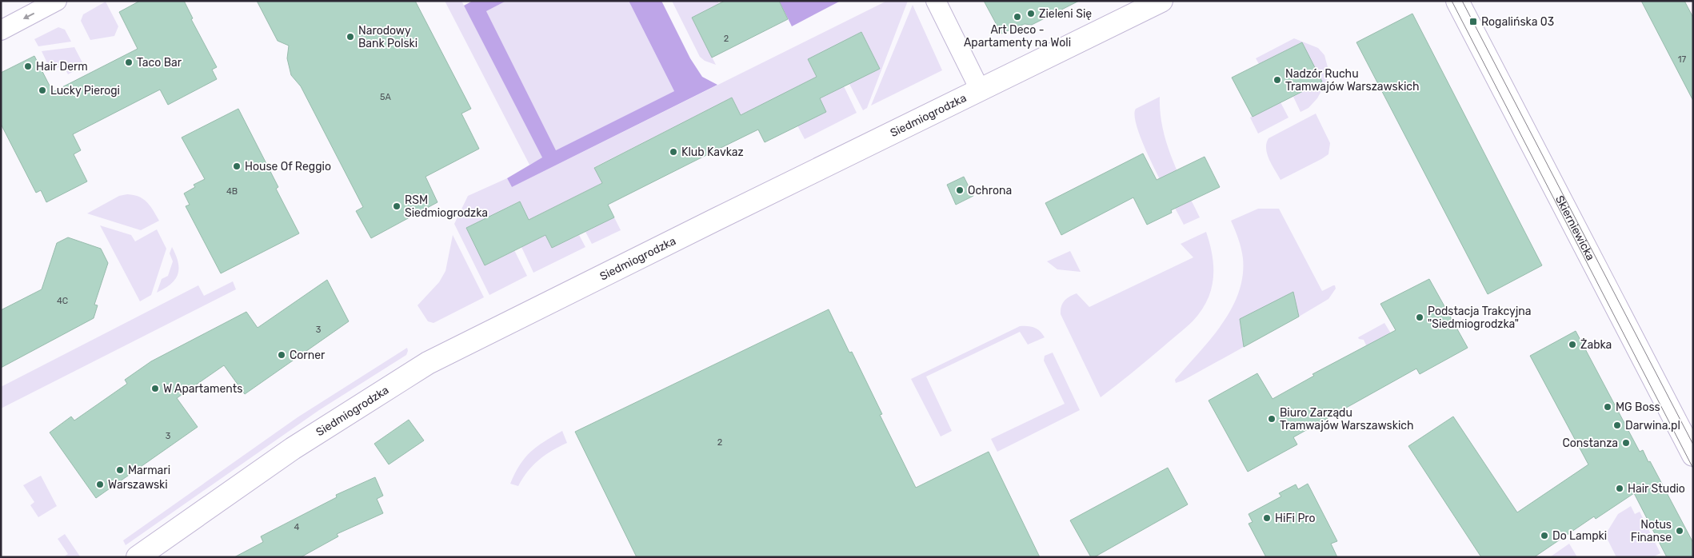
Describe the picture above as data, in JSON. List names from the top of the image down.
{
  "streets": {
    "street": ["Siedmiogrodzka", "Skierniewicka"]
  },
  "places": {
    "other": [
      "Zieleni Się",
      "Art Deco - Apartamenty na Woli",
      "Narodowy Bank Polski",
      "Taco Bar",
      "Hair Derm",
      "Nadzór Ruchu Tramwajów Warszawskich",
      "Lucky Pierogi",
      "Klub Kavkaz",
      "House Of Reggio",
      "Ochrona",
      "RSM Siedmiogrodzka",
      "Podstacja Trakcyjna \"Siedmiogrodzka\"",
      "Żabka",
      "Corner",
      "W Apartaments",
      "MG Boss",
      "Biuro Zarządu Tramwajów Warszawskich",
      "Darwina.pl",
      "Constanza",
      "Marmari",
      "Warszawski",
      "Hair Studio",
      "HiFi Pro",
      "Notus Finanse",
      "Do Lampki"
    ],
    "transit": ["Rogalińska 03"]
  },
  "house_numbers": [
    "2",
    "17",
    "5A",
    "4B",
    "4C",
    "3",
    "3",
    "2",
    "4"
  ]
}
